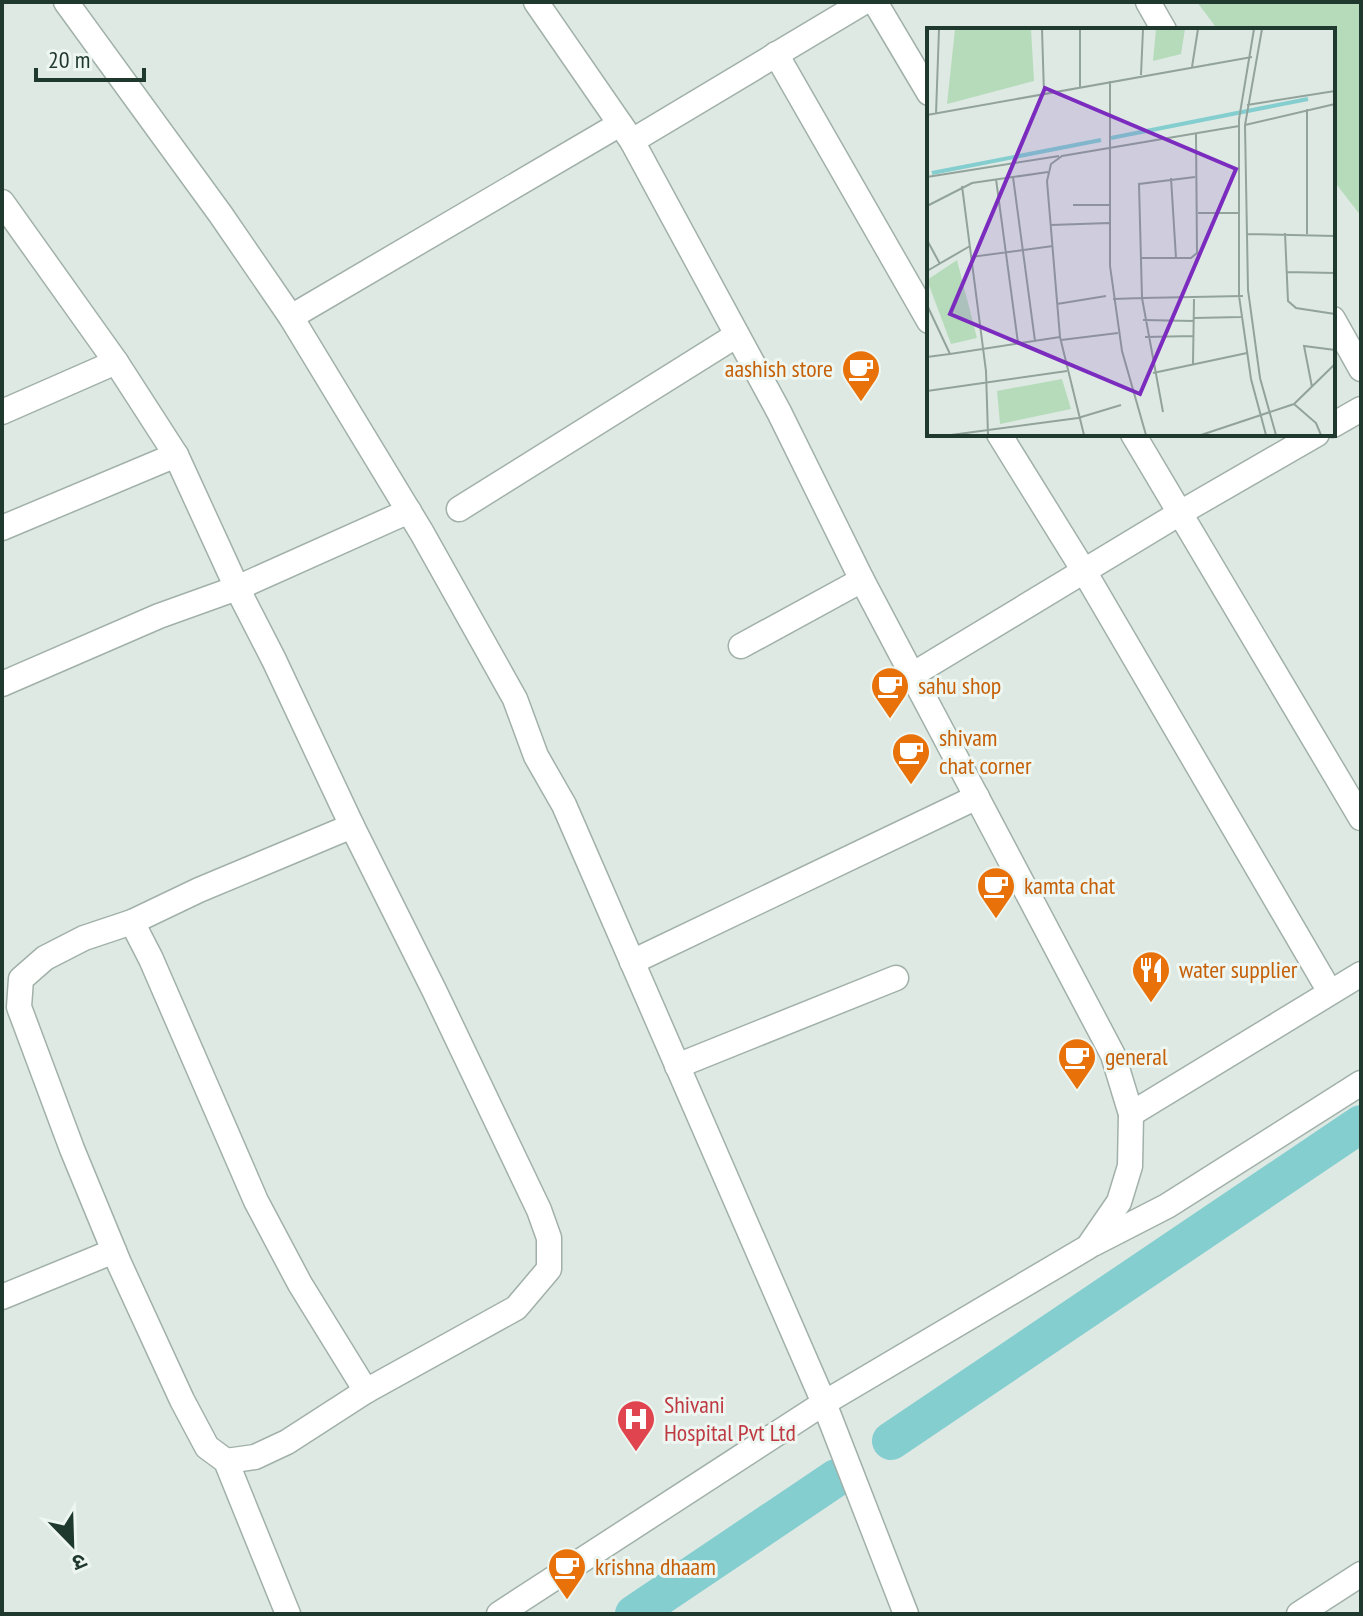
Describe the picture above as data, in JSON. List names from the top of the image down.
{
  "places": {
    "cafe": [
      "aashish store",
      "sahu shop",
      "shivam chat corner",
      "kamta chat",
      "general",
      "krishna dhaam"
    ],
    "restaurant": ["water supplier"],
    "hospital": ["Shivani Hospital Pvt Ltd"]
  },
  "scale_bar": "20 m",
  "north": "bottom right"
}
